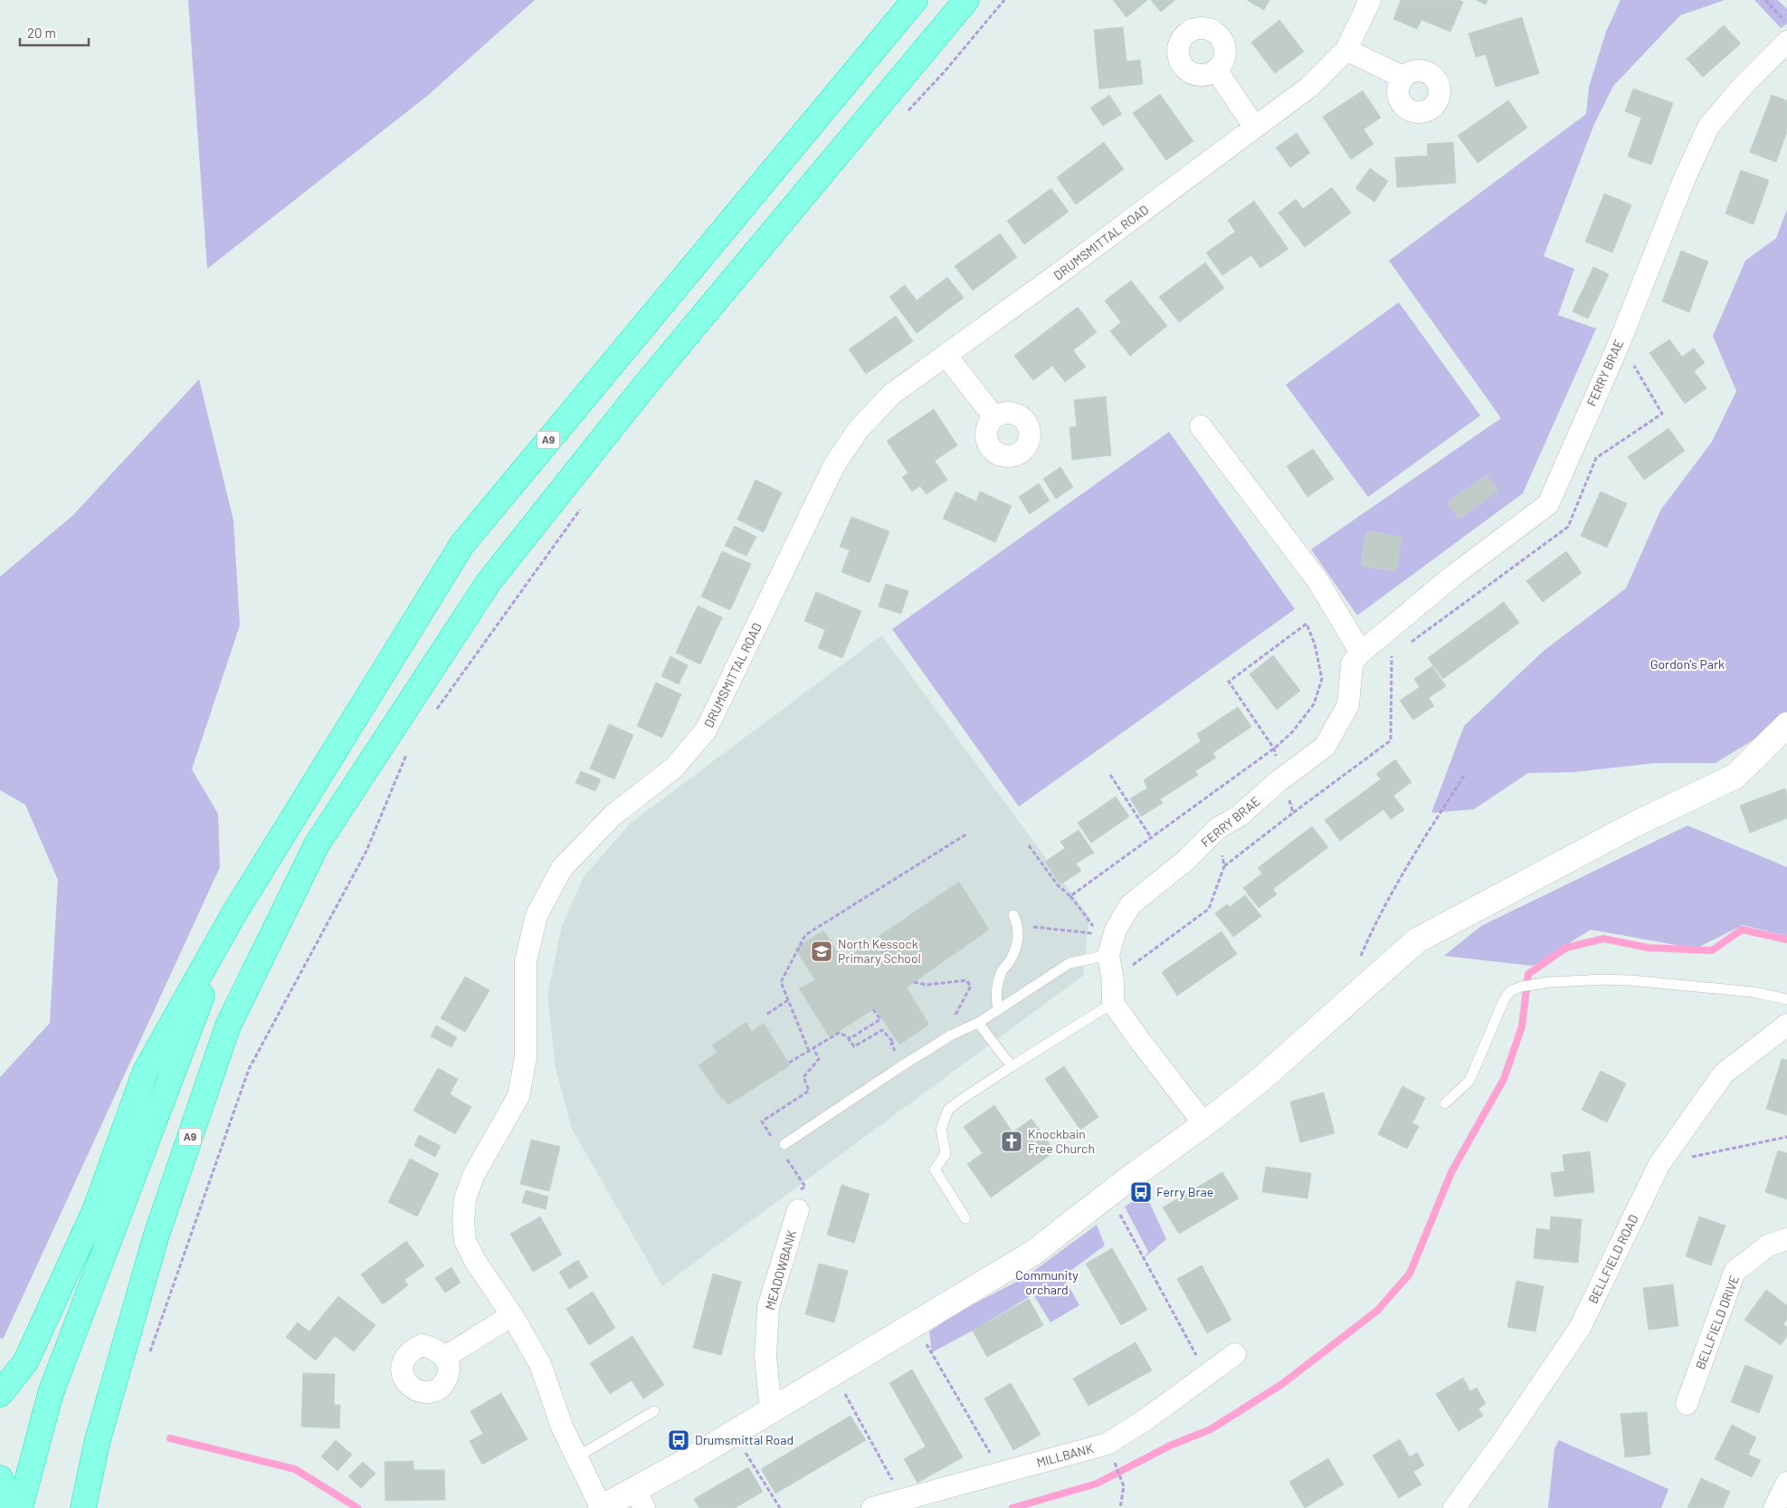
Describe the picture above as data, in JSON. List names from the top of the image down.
{
  "streets": {
    "highway": ["A9"],
    "street": [
      "DRUMSMITTAL ROAD",
      "FERRY BRAE",
      "BELLFIELD ROAD",
      "MEADOWBANK",
      "BELLFIELD DRIVE",
      "MILLBANK"
    ]
  },
  "parks": ["Gordon's Park", "Community orchard"],
  "places": {
    "school or university": ["North Kessock Primary School"],
    "church": ["Knockbain Free Church"],
    "bus stop": ["Ferry Brae", "Drumsmittal Road"]
  },
  "scale_bar": "20 m"
}
